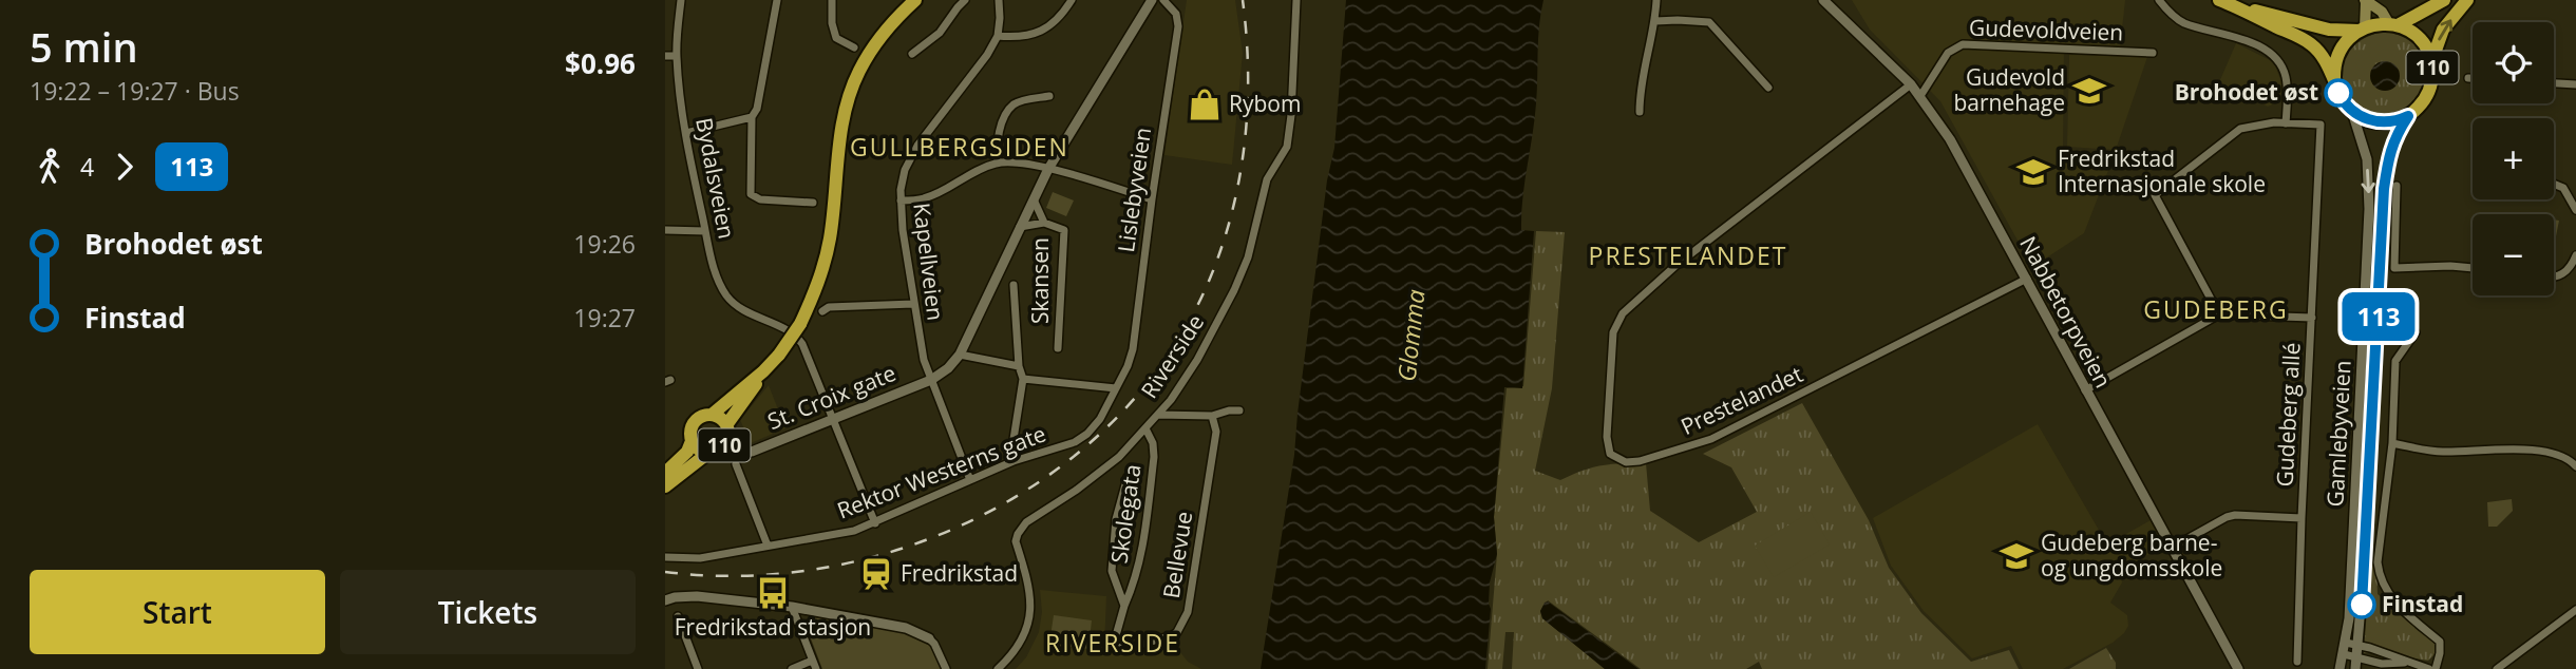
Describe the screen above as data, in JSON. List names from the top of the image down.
{
  "streets": {
    "highway": ["110"],
    "street": [
      "Gudevoldveien",
      "Bydalsveien",
      "Lislebyveien",
      "Kapellveien",
      "Skansen",
      "Nabbetorpveien",
      "Riverside",
      "St. Croix gate",
      "Prestelandet",
      "Gudeberg allé",
      "Gamlebyveien",
      "Rektor Westerns gate",
      "Skolegata",
      "Bellevue"
    ]
  },
  "crossings": [
    ["Gudevoldveien", "Nabbetorpveien"],
    ["110", "St. Croix gate"],
    ["110", "Gamlebyveien"],
    ["Bydalsveien", "St. Croix gate"],
    ["Lislebyveien", "Rektor Westerns gate"],
    ["Kapellveien", "St. Croix gate"],
    ["Kapellveien", "Rektor Westerns gate"],
    ["Nabbetorpveien", "Prestelandet"],
    ["Riverside", "Skolegata"],
    ["Skolegata", "Bellevue"]
  ],
  "districts": [
    "GULLBERGSIDEN",
    "PRESTELANDET",
    "GUDEBERG",
    "RIVERSIDE"
  ],
  "water": ["Glomma"],
  "places": {
    "school or university": ["Gudevold barnehage", "Fredrikstad Internasjonale skole", "Gudeberg barne- og ungdomsskole"],
    "other": ["Brohodet øst", "Finstad"],
    "shop": ["Rybom"],
    "station": ["Fredrikstad"],
    "bus stop": ["Fredrikstad stasjon"]
  },
  "lines": ["bus line 113"],
  "page": {
    "heading": ["5 min", "19:22 – 19:27 · Bus", "$0.96"],
    "on_map": "113",
    "map_buttons": ["+", "−"],
    "legs": ["4", "113"],
    "list": [
      {
        "name": "Brohodet øst",
        "value": "19:26"
      },
      {
        "name": "Finstad",
        "value": "19:27"
      }
    ],
    "buttons": ["Start", "Tickets"]
  }
}
